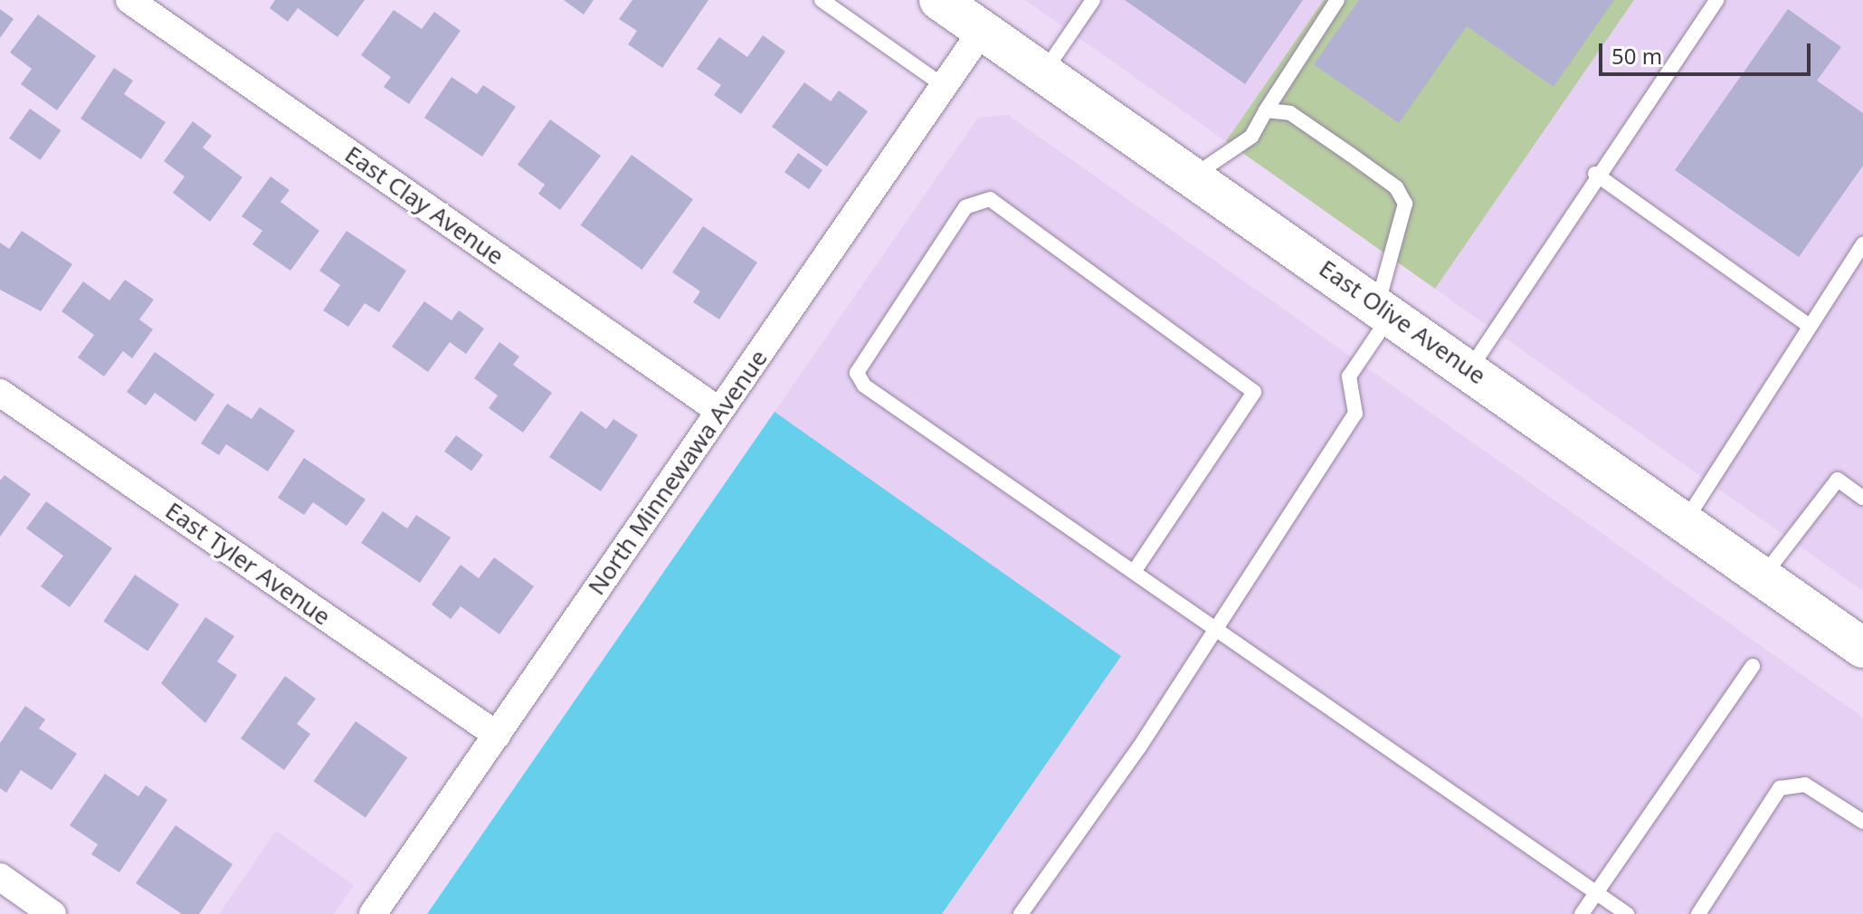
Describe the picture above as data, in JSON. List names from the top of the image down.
{
  "streets": {
    "main road": ["East Olive Avenue"],
    "street": ["East Clay Avenue", "North Minnewawa Avenue", "East Tyler Avenue"]
  },
  "crossings": [
    ["East Clay Avenue", "North Minnewawa Avenue"],
    ["East Olive Avenue", "North Minnewawa Avenue"],
    ["North Minnewawa Avenue", "East Tyler Avenue"]
  ],
  "scale_bar": "50 m"
}
